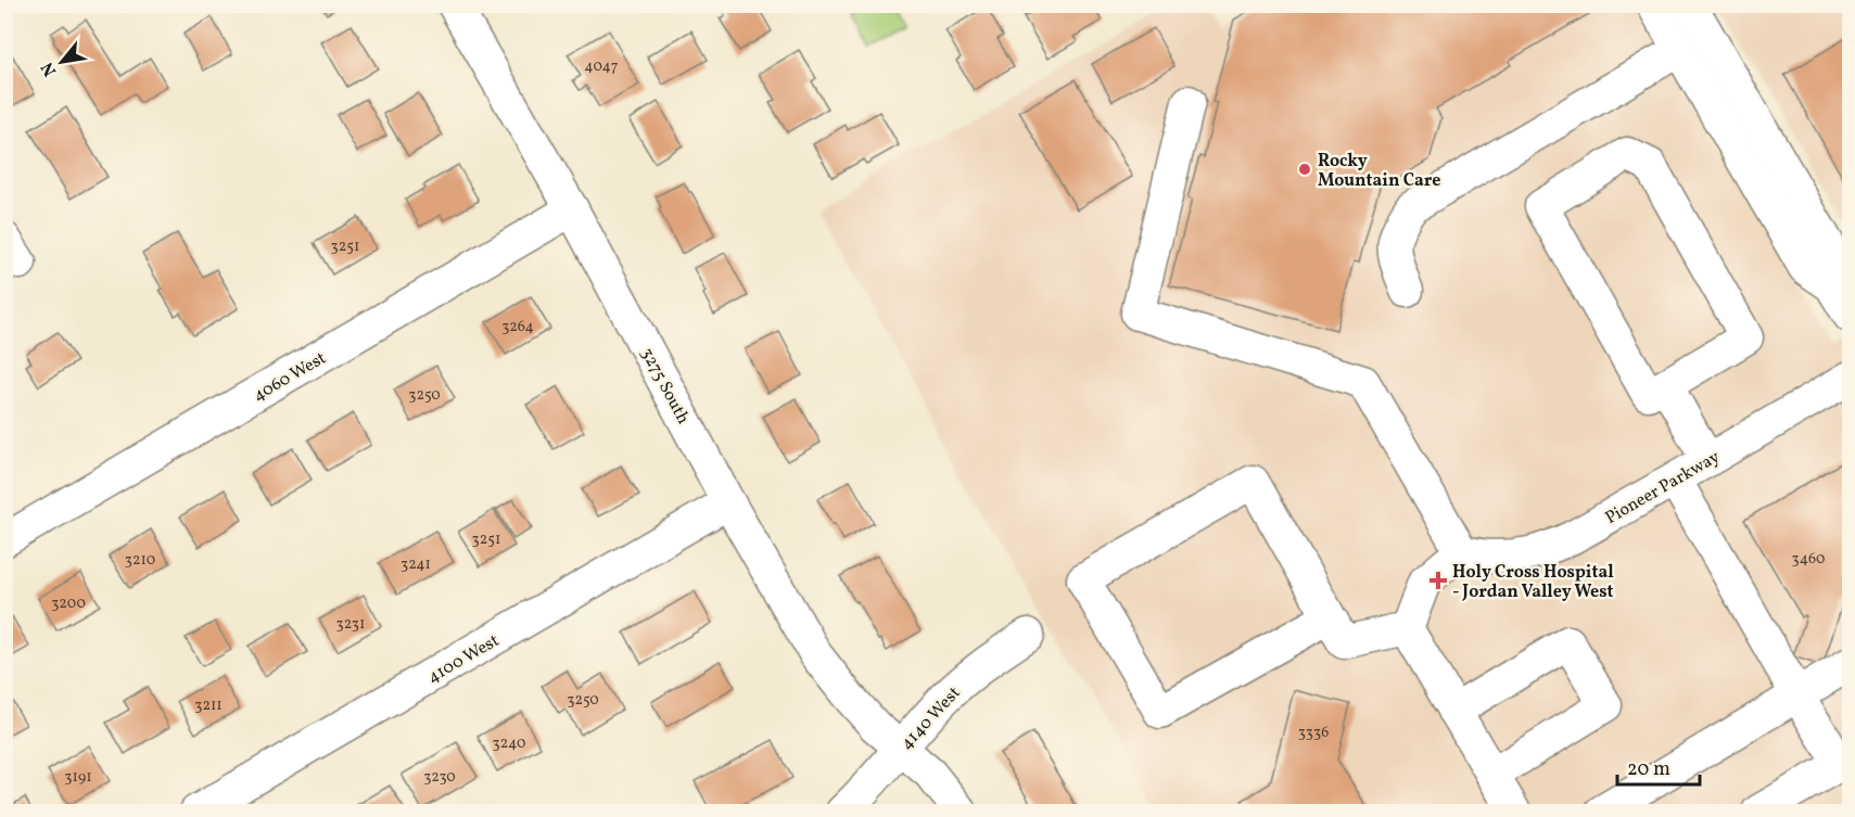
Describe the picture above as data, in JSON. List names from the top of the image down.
{
  "streets": {
    "street": [
      "4060 West",
      "3275 South",
      "Pioneer Parkway",
      "4100 West",
      "4140 West"
    ]
  },
  "crossings": [
    ["4060 West", "3275 South"],
    ["3275 South", "4100 West"],
    ["3275 South", "4140 West"]
  ],
  "places": {
    "other": ["Rocky Mountain Care"],
    "health": ["Holy Cross Hospital - Jordan Valley West"]
  },
  "house_numbers": [
    "4047",
    "3251",
    "3264",
    "3250",
    "3251",
    "3460",
    "3210",
    "3241",
    "3200",
    "3231",
    "3250",
    "3211",
    "3336",
    "3240",
    "3191",
    "3230"
  ],
  "scale_bar": "20 m",
  "north": "bottom left"
}
